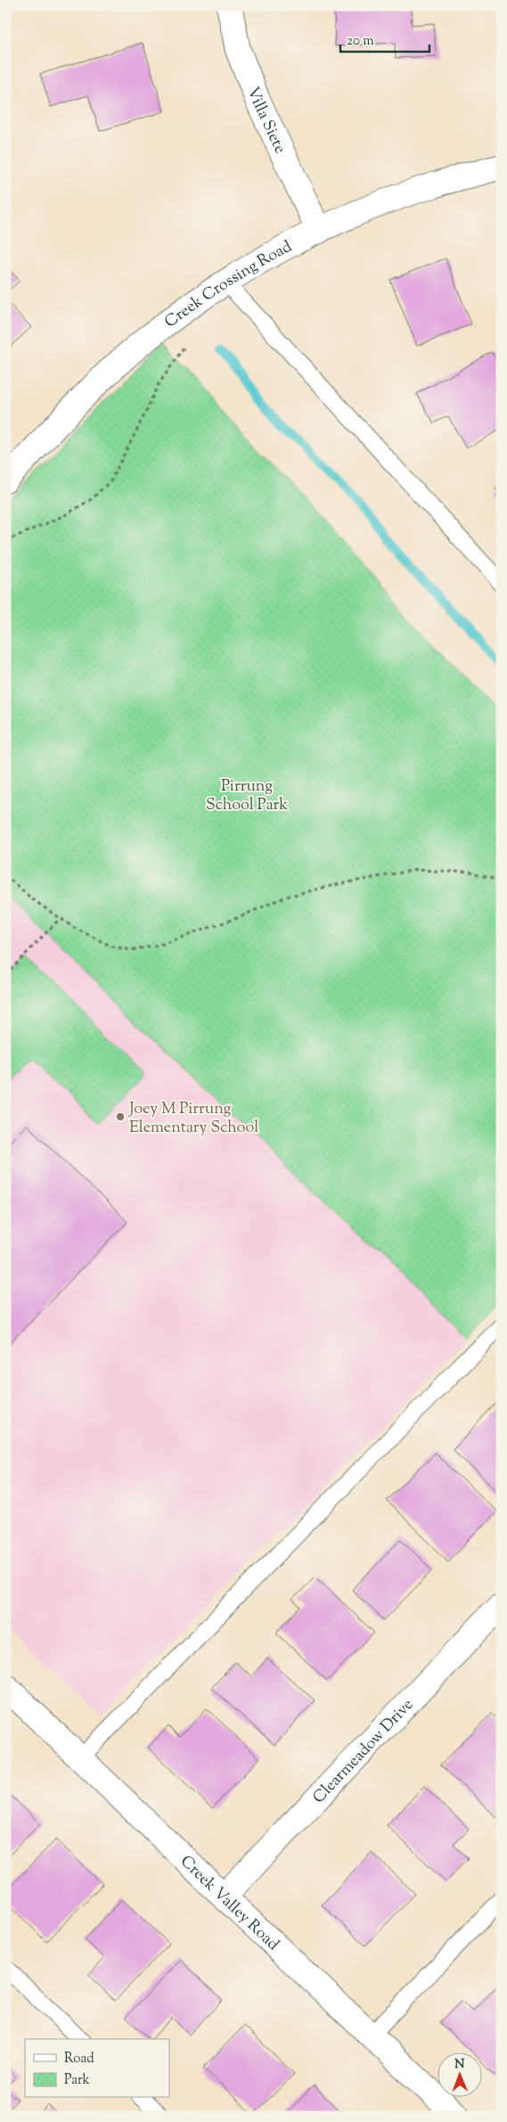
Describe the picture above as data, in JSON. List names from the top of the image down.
{
  "streets": {
    "street": [
      "Villa Siete",
      "Creek Crossing Road",
      "Clearmeadow Drive",
      "Creek Valley Road"
    ]
  },
  "crossings": [
    ["Villa Siete", "Creek Crossing Road"],
    ["Clearmeadow Drive", "Creek Valley Road"]
  ],
  "parks": ["Pirrung School Park"],
  "places": ["Joey M Pirrung Elementary School"],
  "legend": ["Road", "Park"],
  "scale_bar": "20 m",
  "north": "top"
}
